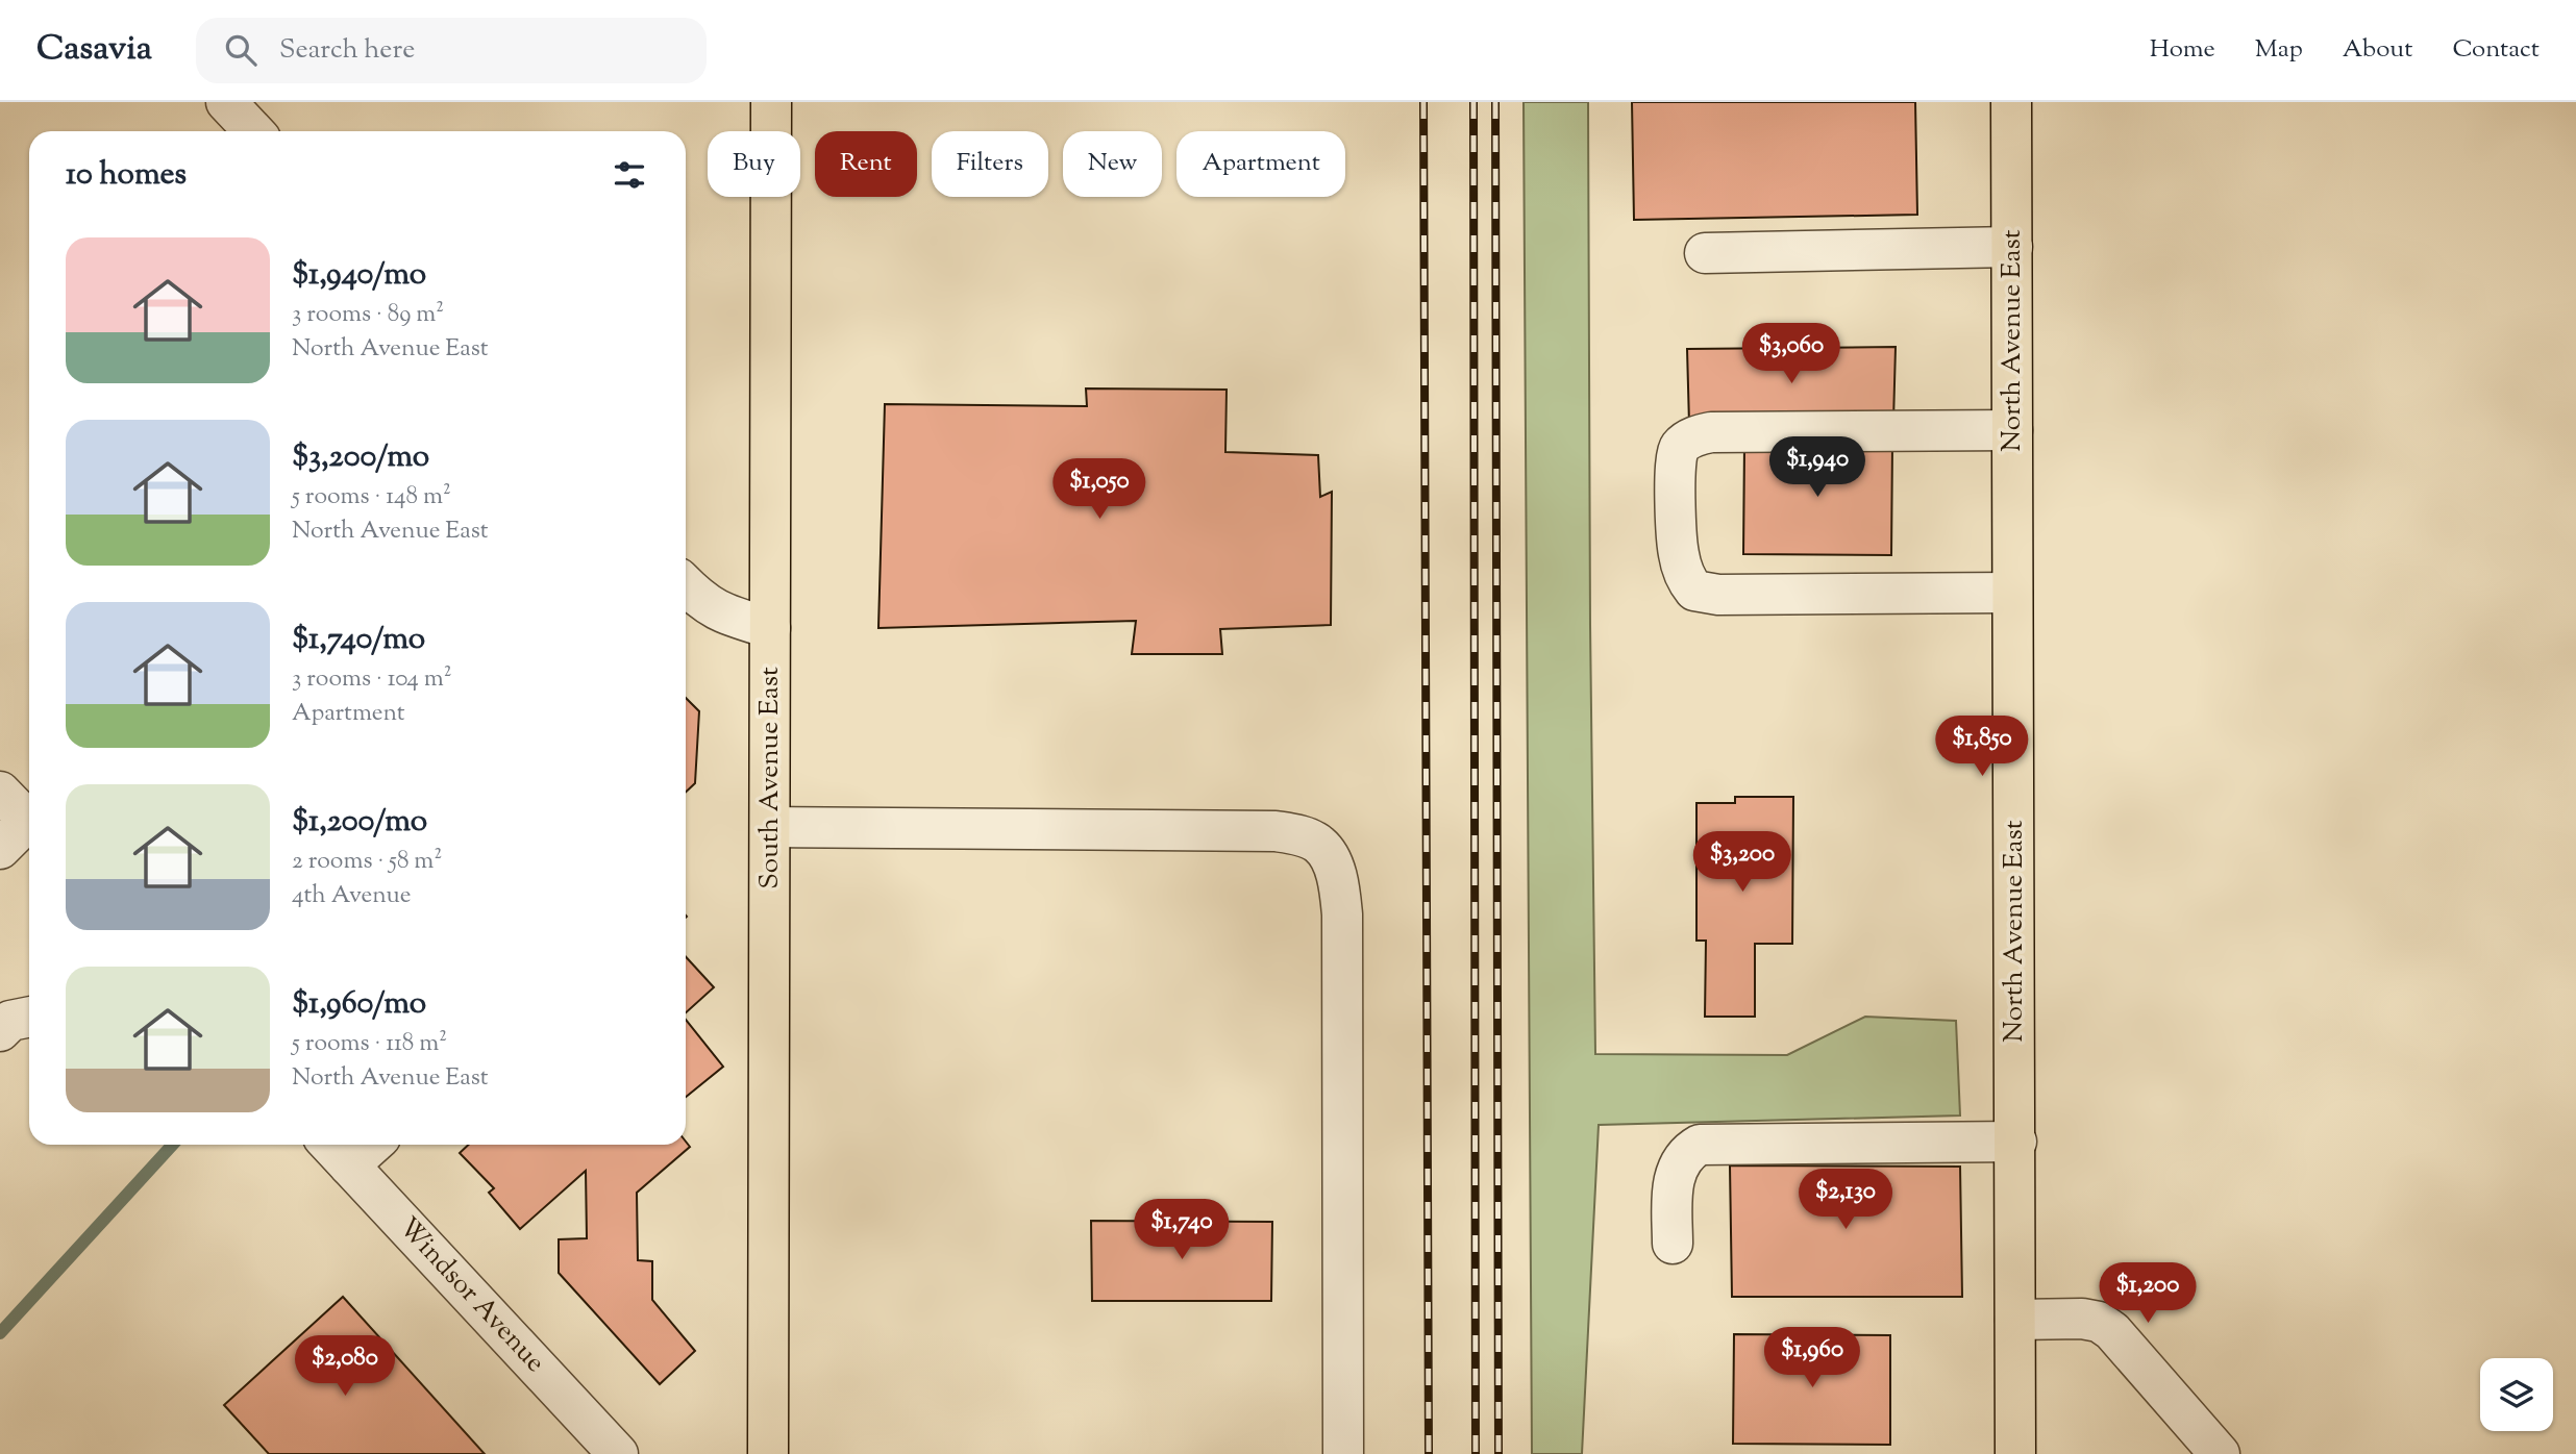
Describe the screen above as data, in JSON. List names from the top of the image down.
{
  "streets": {
    "main road": ["North Avenue East", "South Avenue East"],
    "street": ["Windsor Avenue"]
  },
  "page": {
    "header": "Casavia",
    "search": "Search here",
    "nav": [
      "Home",
      "Map",
      "About",
      "Contact"
    ],
    "chip": [
      "Buy",
      "Rent",
      "Filters",
      "New",
      "Apartment"
    ],
    "heading": "10 homes",
    "list": [
      {
        "name": "$1,940/mo",
        "note": "3 rooms · 89 m² · North Avenue East"
      },
      {
        "name": "$3,200/mo",
        "note": "5 rooms · 148 m² · North Avenue East"
      },
      {
        "name": "$1,740/mo",
        "note": "3 rooms · 104 m² · Apartment"
      },
      {
        "name": "$1,200/mo",
        "note": "2 rooms · 58 m² · 4th Avenue"
      },
      {
        "name": "$1,960/mo",
        "note": "5 rooms · 118 m² · North Avenue East"
      }
    ],
    "price": [
      "$3,060",
      "$1,940",
      "$1,050",
      "$1,850",
      "$3,200",
      "$2,130",
      "$1,740",
      "$1,200",
      "$1,960",
      "$2,080"
    ]
  }
}
